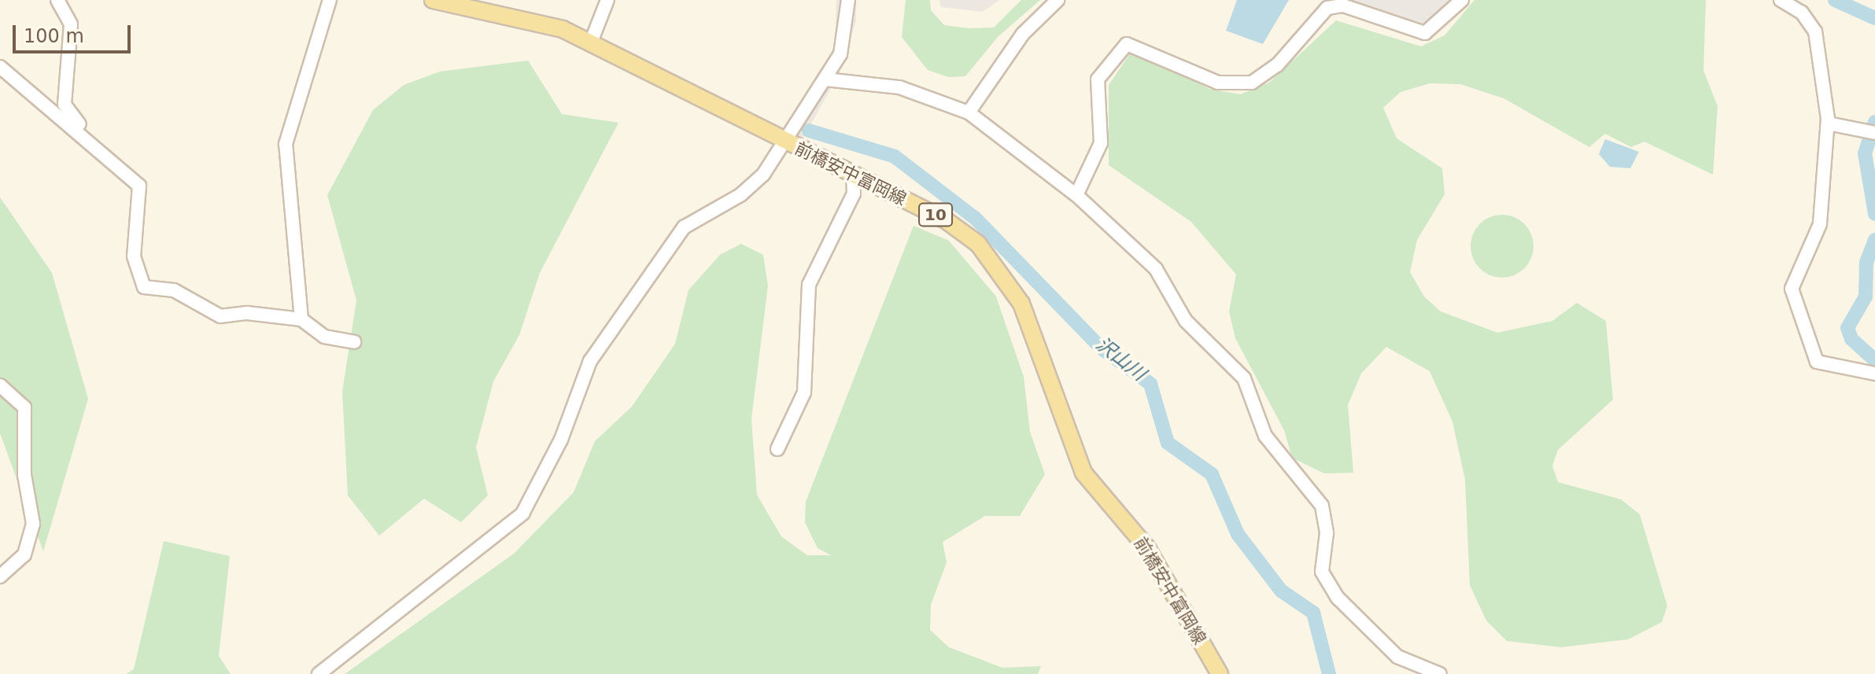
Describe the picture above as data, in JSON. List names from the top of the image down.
{
  "streets": {
    "main road": ["前橋安中富岡線", "10"]
  },
  "water": ["沢山川"],
  "scale_bar": "100 m"
}
